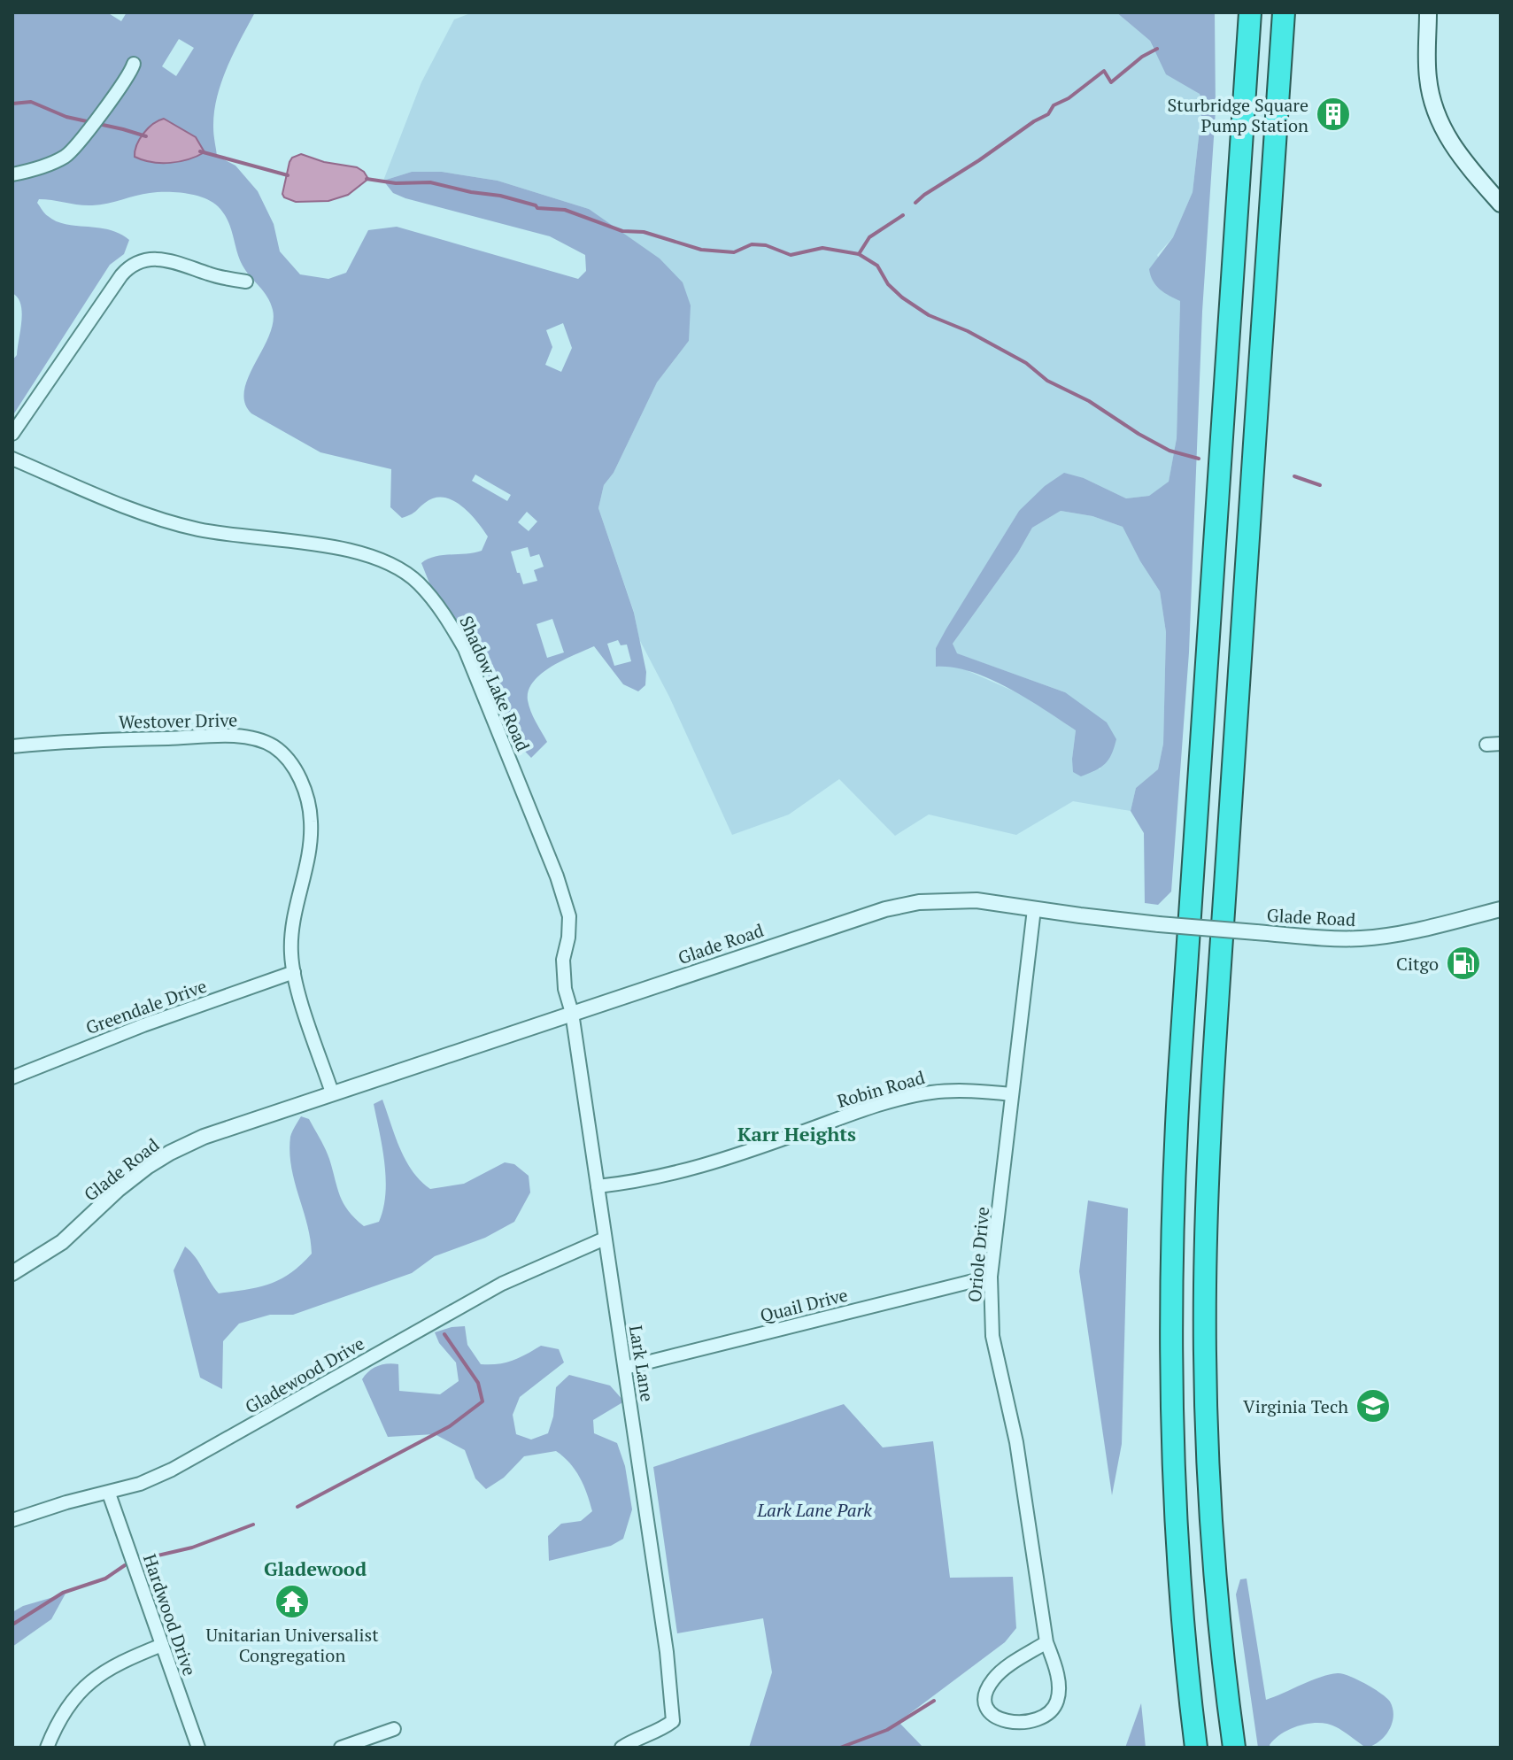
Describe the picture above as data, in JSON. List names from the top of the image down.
{
  "streets": {
    "street": [
      "Shadow Lake Road",
      "Westover Drive",
      "Glade Road",
      "Greendale Drive",
      "Robin Road",
      "Oriole Drive",
      "Quail Drive",
      "Lark Lane",
      "Gladewood Drive",
      "Hardwood Drive"
    ]
  },
  "crossings": [
    ["Shadow Lake Road", "Glade Road"],
    ["Shadow Lake Road", "Lark Lane"],
    ["Westover Drive", "Glade Road"],
    ["Westover Drive", "Greendale Drive"],
    ["Glade Road", "Oriole Drive"],
    ["Glade Road", "Lark Lane"],
    ["Robin Road", "Oriole Drive"],
    ["Robin Road", "Lark Lane"],
    ["Oriole Drive", "Quail Drive"],
    ["Quail Drive", "Lark Lane"],
    ["Lark Lane", "Gladewood Drive"],
    ["Gladewood Drive", "Hardwood Drive"]
  ],
  "districts": ["Karr Heights", "Gladewood"],
  "parks": ["Lark Lane Park"],
  "places": {
    "building": ["Sturbridge Square Pump Station"],
    "fuel station": ["Citgo"],
    "school or university": ["Virginia Tech"],
    "temple": ["Unitarian Universalist Congregation"]
  }
}
